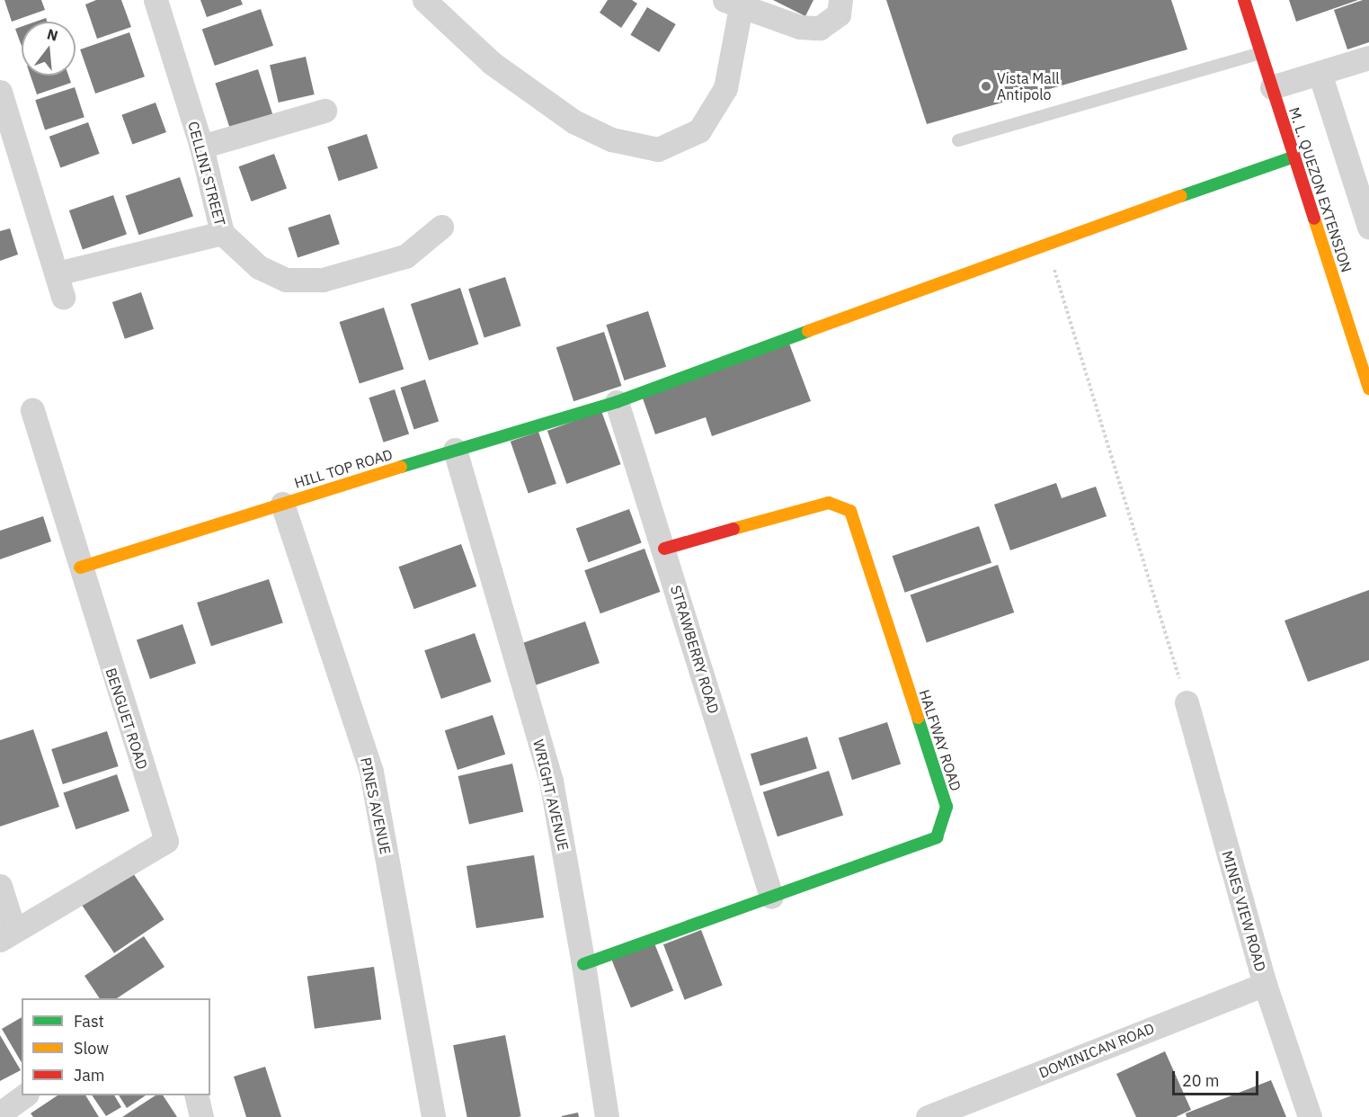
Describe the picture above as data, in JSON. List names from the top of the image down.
{
  "streets": {
    "street": [
      "CELLINI STREET",
      "M. L. QUEZON EXTENSION",
      "HILL TOP ROAD",
      "STRAWBERRY ROAD",
      "BENGUET ROAD",
      "HALFWAY ROAD",
      "WRIGHT AVENUE",
      "PINES AVENUE",
      "MINES VIEW ROAD",
      "DOMINICAN ROAD"
    ]
  },
  "crossings": [
    ["M. L. QUEZON EXTENSION", "HILL TOP ROAD"],
    ["HILL TOP ROAD", "STRAWBERRY ROAD"],
    ["HILL TOP ROAD", "BENGUET ROAD"],
    ["HILL TOP ROAD", "WRIGHT AVENUE"],
    ["HILL TOP ROAD", "PINES AVENUE"],
    ["STRAWBERRY ROAD", "HALFWAY ROAD"],
    ["HALFWAY ROAD", "WRIGHT AVENUE"],
    ["MINES VIEW ROAD", "DOMINICAN ROAD"]
  ],
  "places": ["Vista Mall Antipolo"],
  "legend": ["Fast", "Slow", "Jam"],
  "scale_bar": "20 m",
  "north": "top"
}
